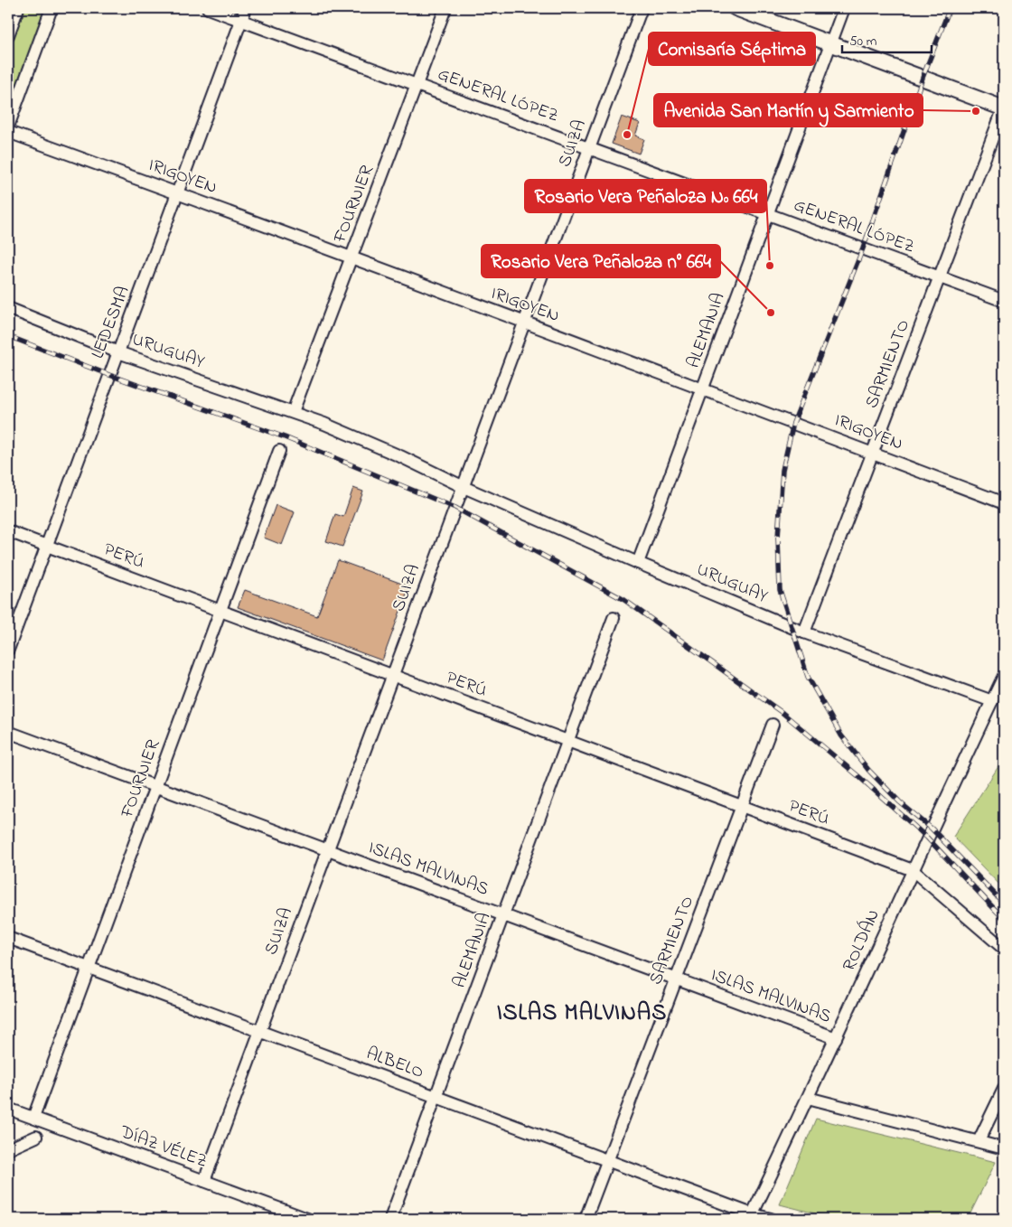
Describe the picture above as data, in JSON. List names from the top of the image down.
{
  "streets": {
    "street": [
      "GENERAL LÓPEZ",
      "SUIZA",
      "IRIGOYEN",
      "FOURNIER",
      "LEDESMA",
      "ALEMANIA",
      "URUGUAY",
      "SARMIENTO",
      "PERÚ",
      "ISLAS MALVINAS",
      "ROLDÁN",
      "ALBELO",
      "DÍAZ VÉLEZ"
    ]
  },
  "crossings": [
    ["GENERAL LÓPEZ", "SUIZA"],
    ["GENERAL LÓPEZ", "FOURNIER"],
    ["GENERAL LÓPEZ", "LEDESMA"],
    ["GENERAL LÓPEZ", "ALEMANIA"],
    ["GENERAL LÓPEZ", "SARMIENTO"],
    ["SUIZA", "IRIGOYEN"],
    ["SUIZA", "URUGUAY"],
    ["SUIZA", "PERÚ"],
    ["SUIZA", "ISLAS MALVINAS"],
    ["SUIZA", "ALBELO"],
    ["SUIZA", "DÍAZ VÉLEZ"],
    ["IRIGOYEN", "FOURNIER"],
    ["IRIGOYEN", "LEDESMA"],
    ["IRIGOYEN", "ALEMANIA"],
    ["IRIGOYEN", "SARMIENTO"],
    ["FOURNIER", "URUGUAY"],
    ["FOURNIER", "PERÚ"],
    ["FOURNIER", "ISLAS MALVINAS"],
    ["FOURNIER", "ALBELO"],
    ["FOURNIER", "DÍAZ VÉLEZ"],
    ["LEDESMA", "URUGUAY"],
    ["LEDESMA", "PERÚ"],
    ["ALEMANIA", "URUGUAY"],
    ["ALEMANIA", "PERÚ"],
    ["ALEMANIA", "ISLAS MALVINAS"],
    ["ALEMANIA", "ALBELO"],
    ["URUGUAY", "SARMIENTO"],
    ["URUGUAY", "ROLDÁN"],
    ["SARMIENTO", "PERÚ"],
    ["SARMIENTO", "ISLAS MALVINAS"],
    ["SARMIENTO", "ALBELO"],
    ["PERÚ", "ROLDÁN"],
    ["ISLAS MALVINAS", "ROLDÁN"],
    ["ROLDÁN", "ALBELO"]
  ],
  "districts": ["ISLAS MALVINAS"],
  "places": [
    "Avenida San Martín y Sarmiento",
    "Comisaría Séptima",
    "Rosario Vera Peñaloza Nº 664",
    "Rosario Vera Peñaloza n° 664"
  ],
  "scale_bar": "50 m"
}
